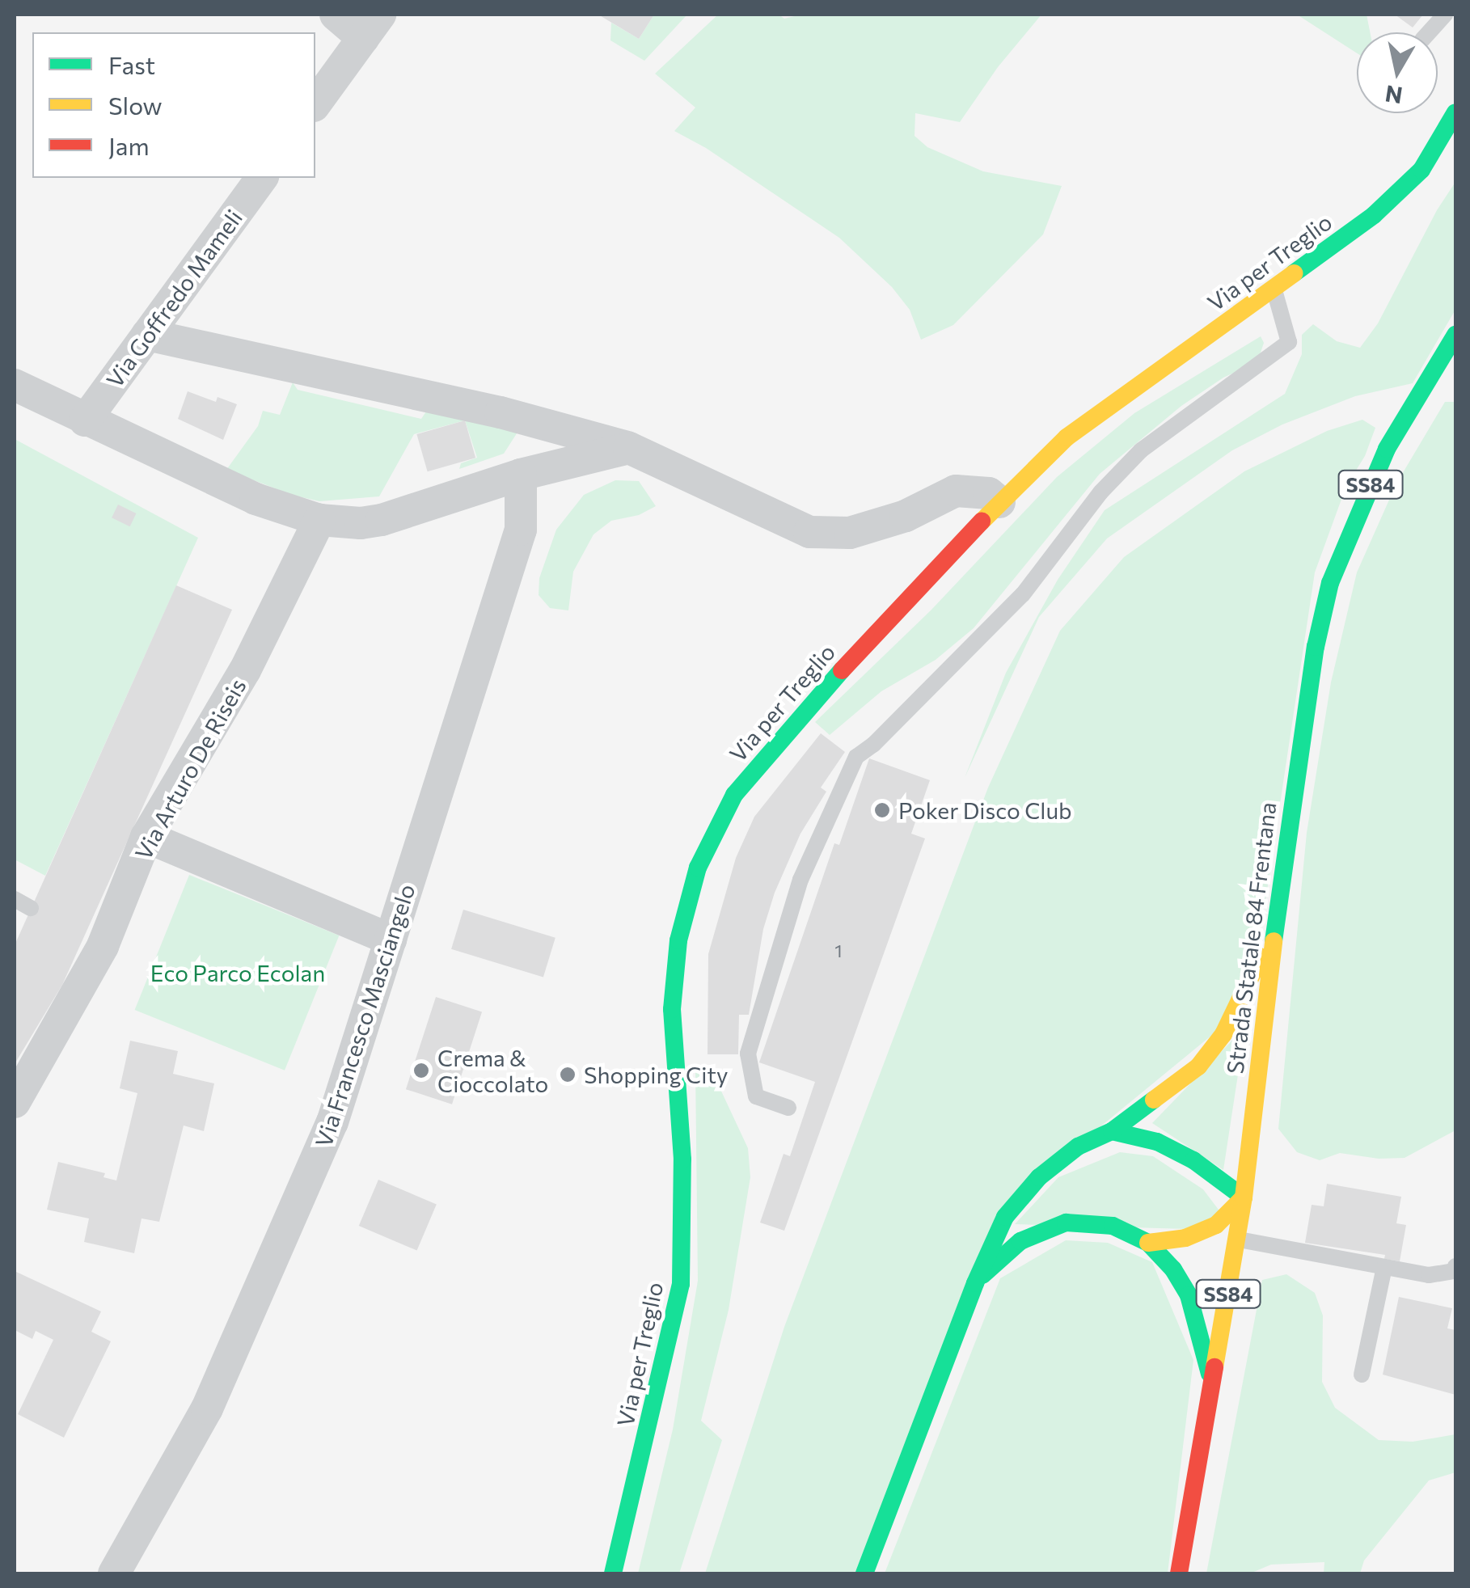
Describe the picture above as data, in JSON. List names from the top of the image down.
{
  "streets": {
    "main road": ["Via per Treglio", "SS84", "Strada Statale 84 Frentana"],
    "street": ["Via Goffredo Mameli", "Via Arturo De Riseis", "Via Francesco Masciangelo"]
  },
  "parks": ["Eco Parco Ecolan"],
  "places": ["Poker Disco Club", "Crema & Cioccolato", "Shopping City"],
  "house_numbers": ["1"],
  "legend": ["Fast", "Slow", "Jam"],
  "north": "bottom"
}
